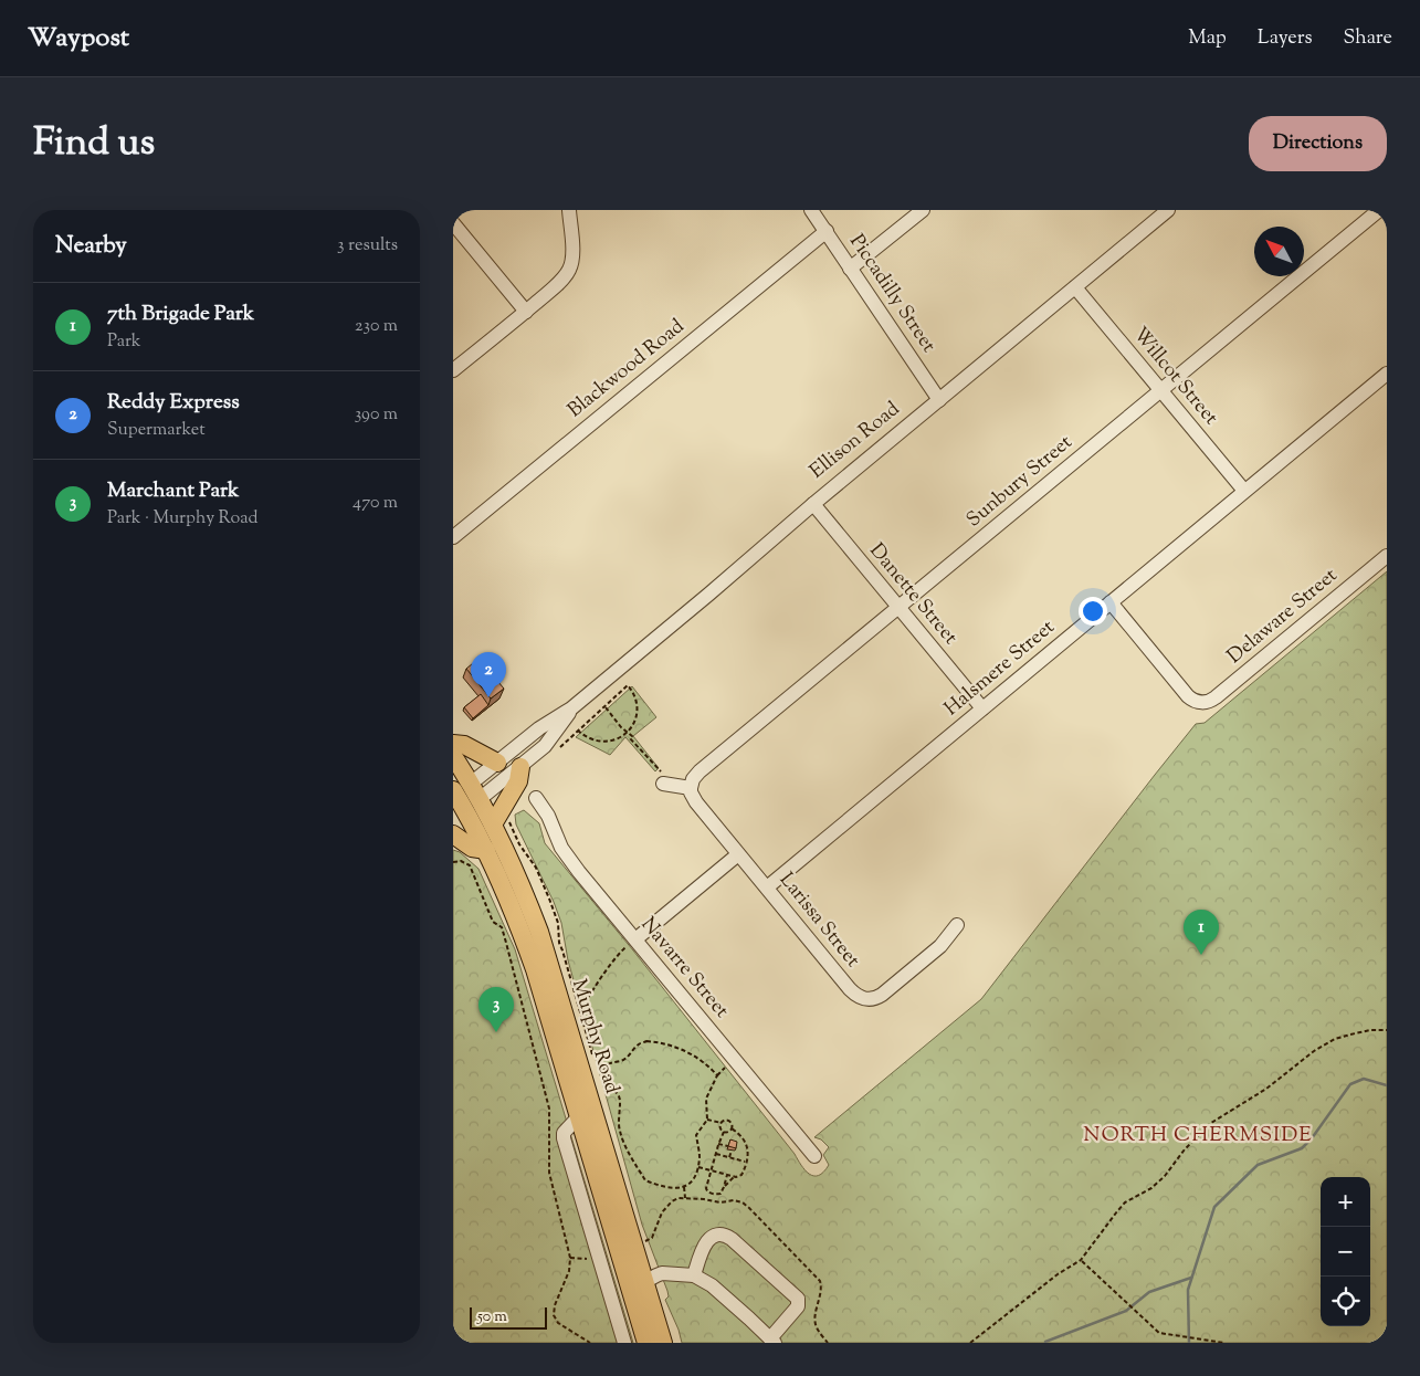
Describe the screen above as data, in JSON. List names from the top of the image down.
{
  "streets": {
    "main road": ["Ellison Road", "Murphy Road"],
    "street": [
      "Piccadilly Street",
      "Blackwood Road",
      "Willcot Street",
      "Sunbury Street",
      "Danette Street",
      "Delaware Street",
      "Halsmere Street",
      "Larissa Street",
      "Navarre Street"
    ]
  },
  "crossings": [
    ["Piccadilly Street", "Blackwood Road"],
    ["Piccadilly Street", "Ellison Road"],
    ["Willcot Street", "Ellison Road"],
    ["Willcot Street", "Sunbury Street"],
    ["Willcot Street", "Halsmere Street"],
    ["Ellison Road", "Danette Street"],
    ["Ellison Road", "Murphy Road"],
    ["Sunbury Street", "Danette Street"],
    ["Sunbury Street", "Larissa Street"],
    ["Danette Street", "Halsmere Street"],
    ["Delaware Street", "Halsmere Street"],
    ["Halsmere Street", "Larissa Street"]
  ],
  "districts": ["NORTH CHERMSIDE"],
  "scale_bar": "50 m",
  "north": "top left",
  "page": {
    "header": "Waypost",
    "nav": ["Map", "Layers", "Share"],
    "title": "Find us",
    "buttons": "Directions",
    "heading": ["Nearby", "3 results"],
    "list": [
      {
        "mark": "1",
        "name": "7th Brigade Park",
        "note": "Park",
        "value": "230 m"
      },
      {
        "mark": "2",
        "name": "Reddy Express",
        "note": "Supermarket",
        "value": "390 m"
      },
      {
        "mark": "3",
        "name": "Marchant Park",
        "note": "Park · Murphy Road",
        "value": "470 m"
      }
    ],
    "pins": ["2", "1", "3"],
    "map_buttons": ["+", "−"],
    "scale": "50 m"
  }
}
